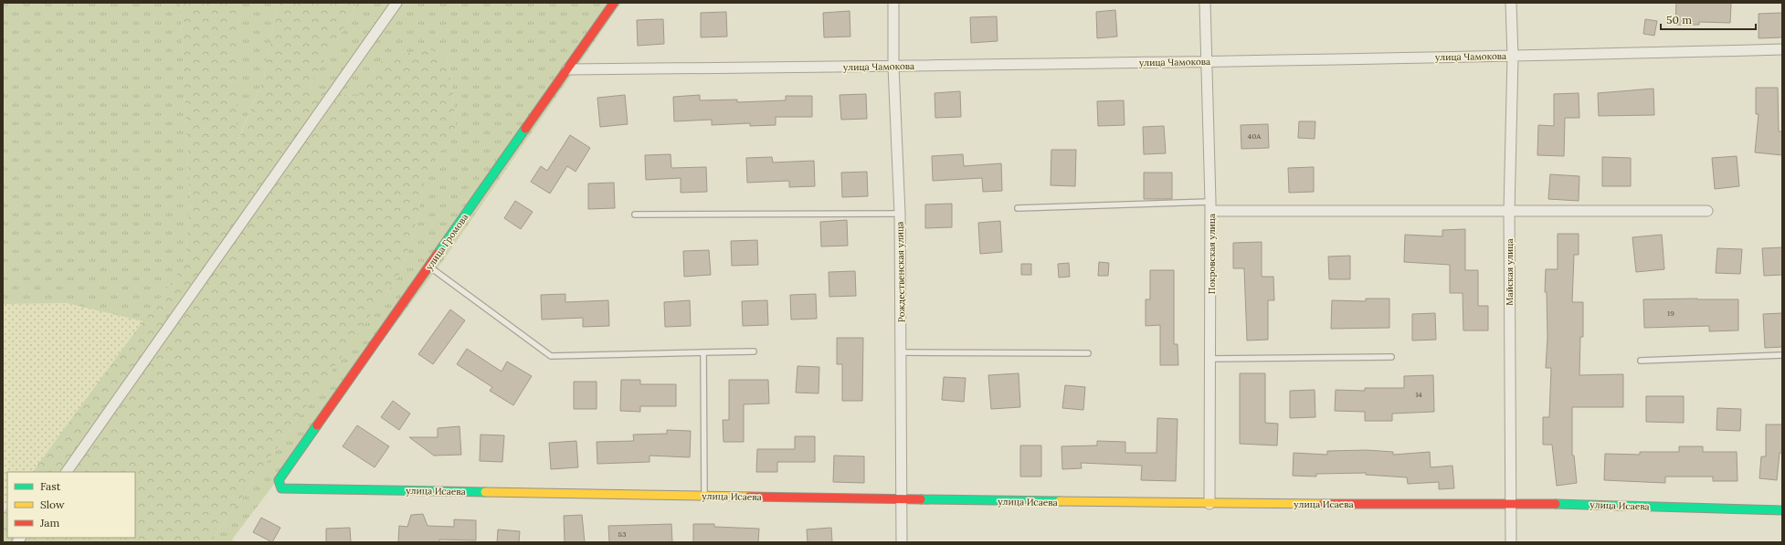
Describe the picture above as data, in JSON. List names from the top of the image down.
{
  "streets": {
    "street": [
      "улица Чамокова",
      "улица Громова",
      "Покровская улица",
      "Рождественская улица",
      "Майская улица",
      "улица Исаева"
    ]
  },
  "crossings": [
    ["улица Чамокова", "улица Громова"],
    ["улица Чамокова", "Покровская улица"],
    ["улица Чамокова", "Рождественская улица"],
    ["улица Чамокова", "Майская улица"],
    ["улица Громова", "улица Исаева"],
    ["Покровская улица", "улица Исаева"],
    ["Рождественская улица", "улица Исаева"],
    ["Майская улица", "улица Исаева"]
  ],
  "house_numbers": [
    "40А",
    "19",
    "14",
    "83"
  ],
  "legend": ["Fast", "Slow", "Jam"],
  "scale_bar": "50 m"
}
